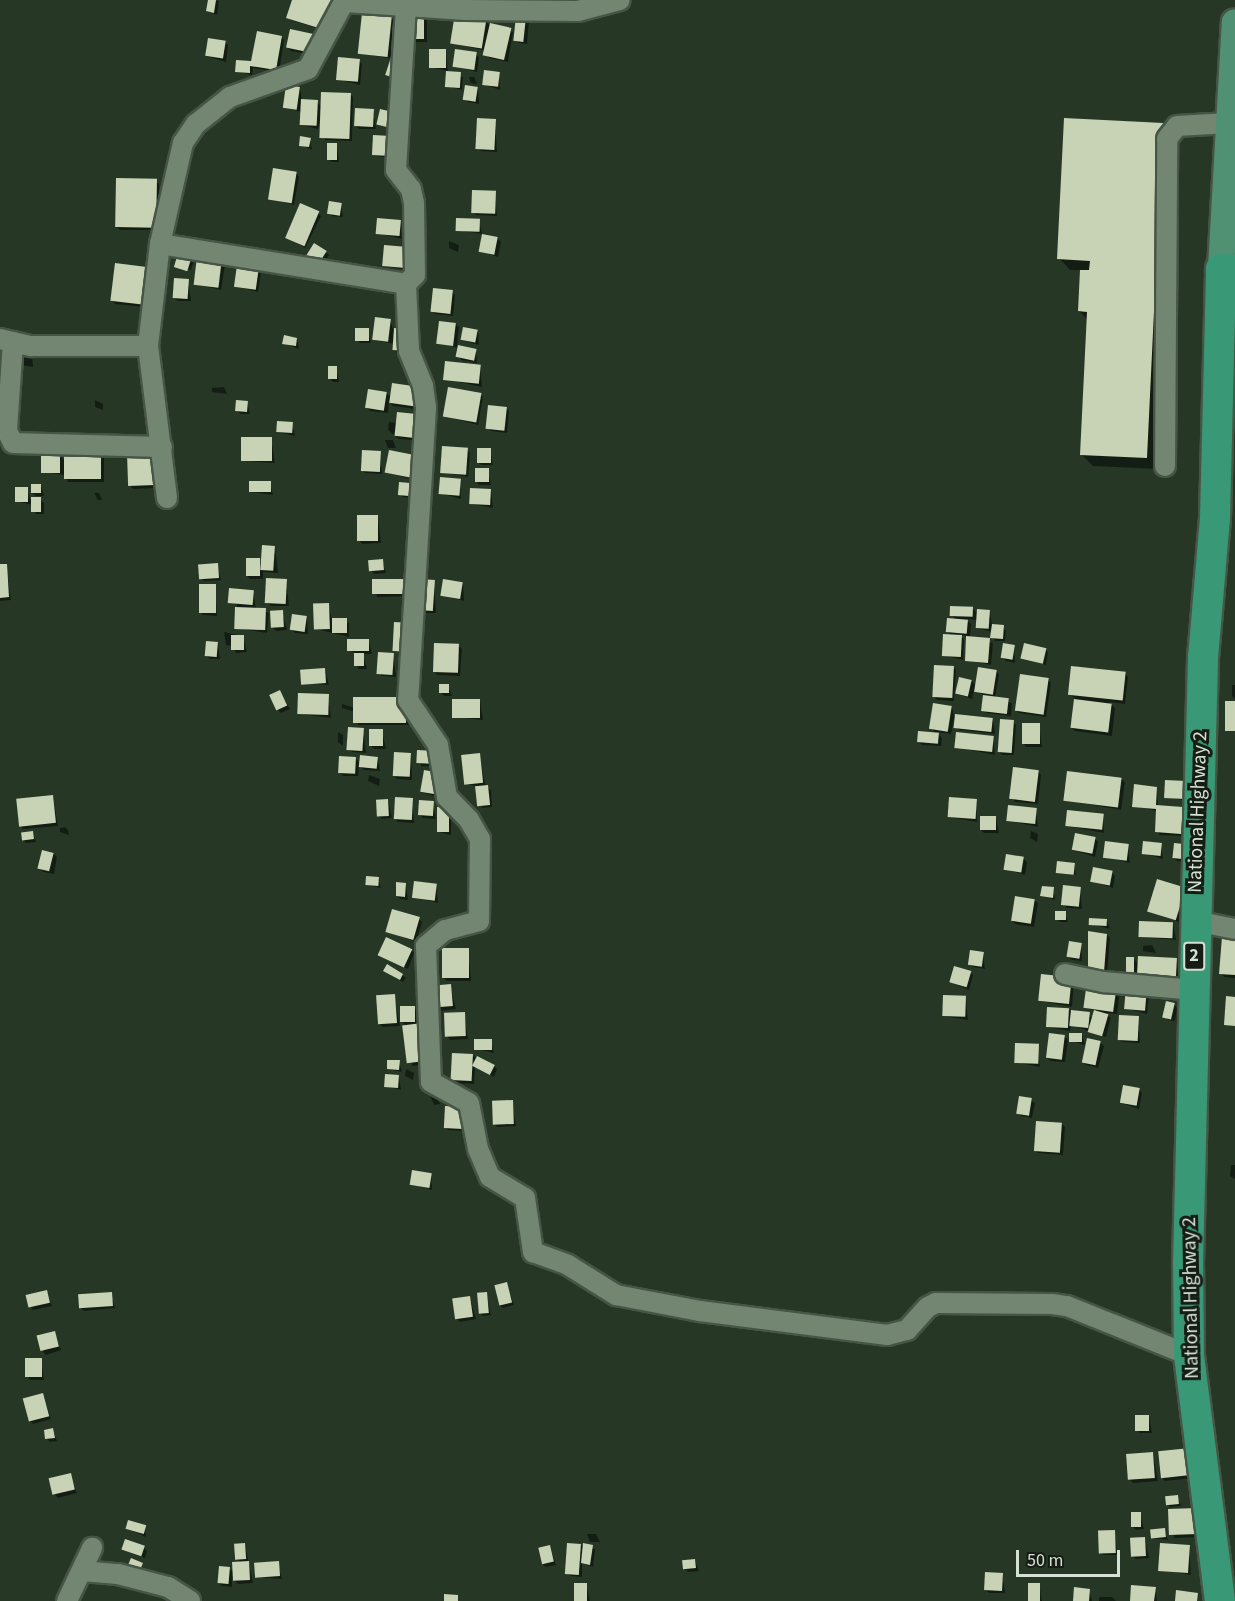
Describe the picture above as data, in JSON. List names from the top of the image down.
{
  "streets": {
    "highway": ["National Highway 2", "2"]
  },
  "scale_bar": "50 m"
}
